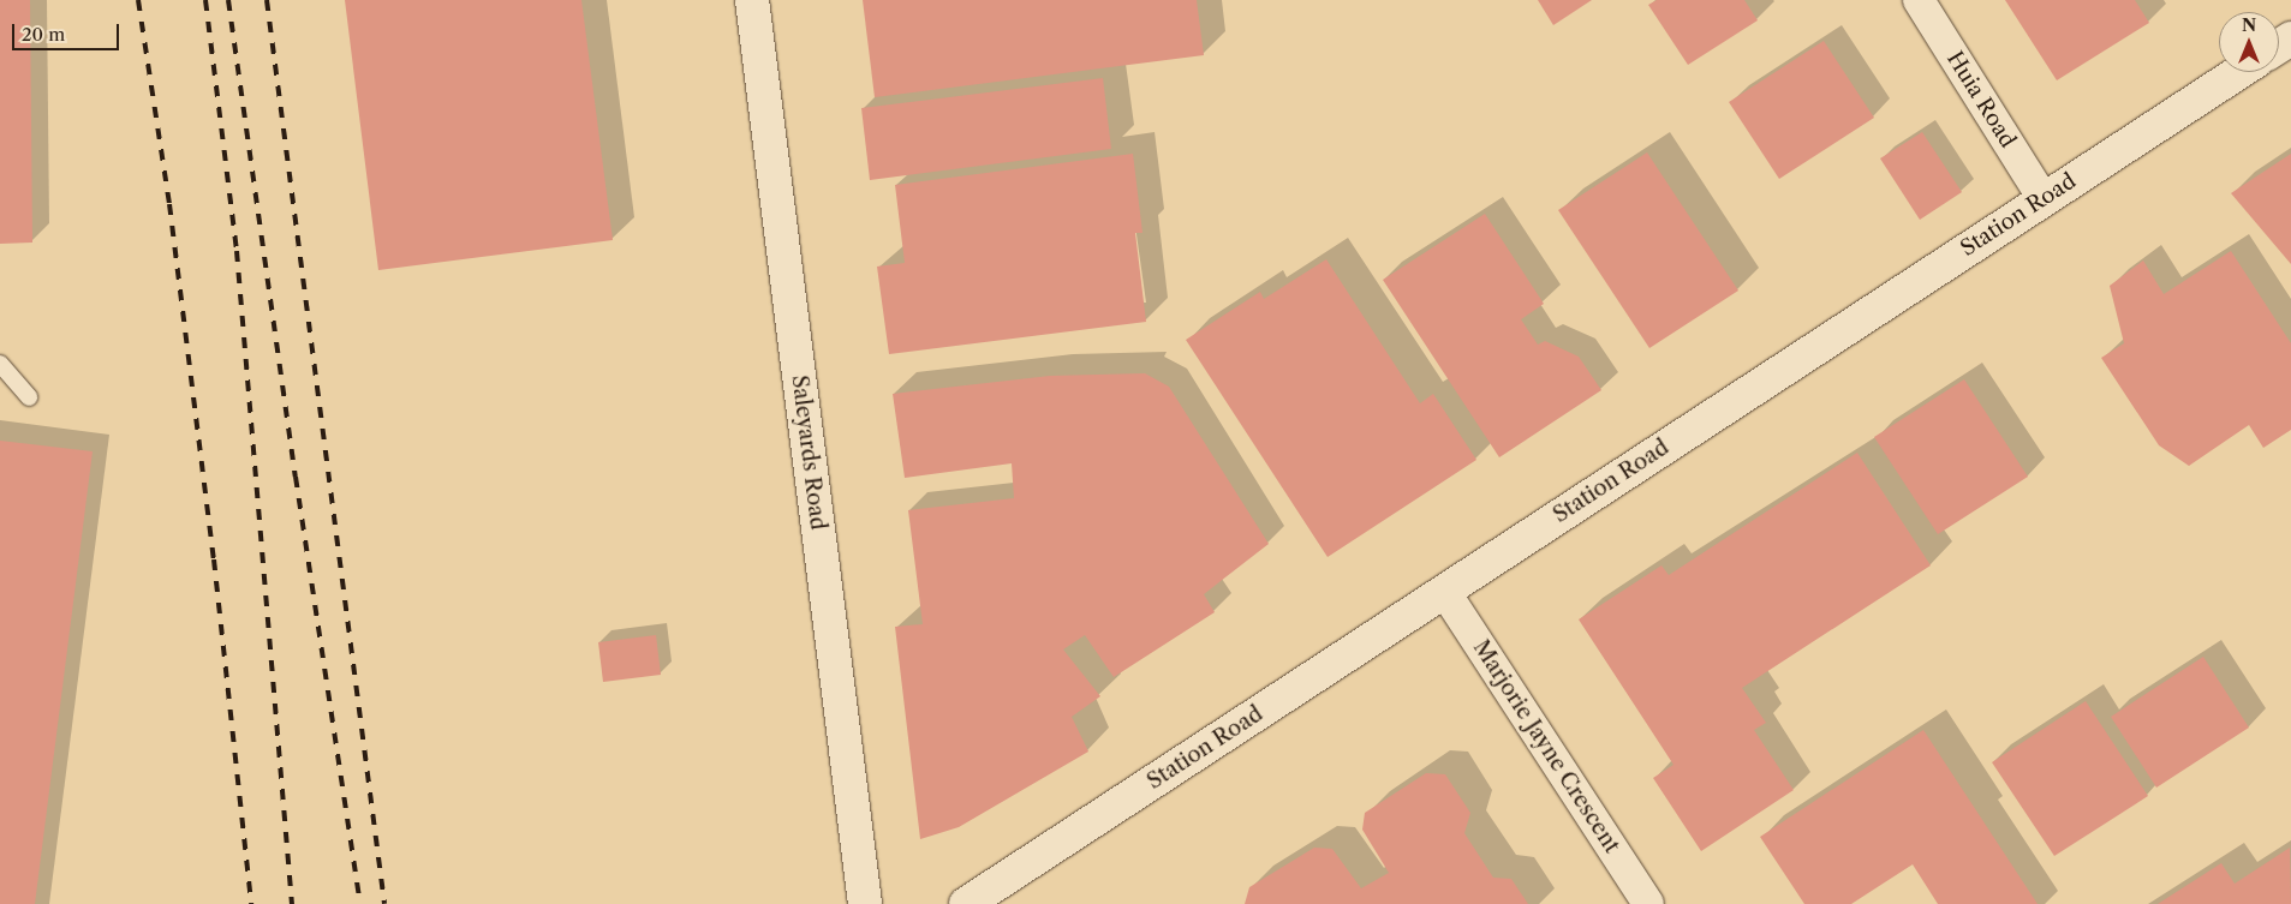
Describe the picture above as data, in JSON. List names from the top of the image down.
{
  "streets": {
    "street": [
      "Huia Road",
      "Station Road",
      "Saleyards Road",
      "Marjorie Jayne Crescent"
    ]
  },
  "crossings": [
    ["Huia Road", "Station Road"],
    ["Station Road", "Marjorie Jayne Crescent"]
  ],
  "scale_bar": "20 m",
  "north": "top"
}
